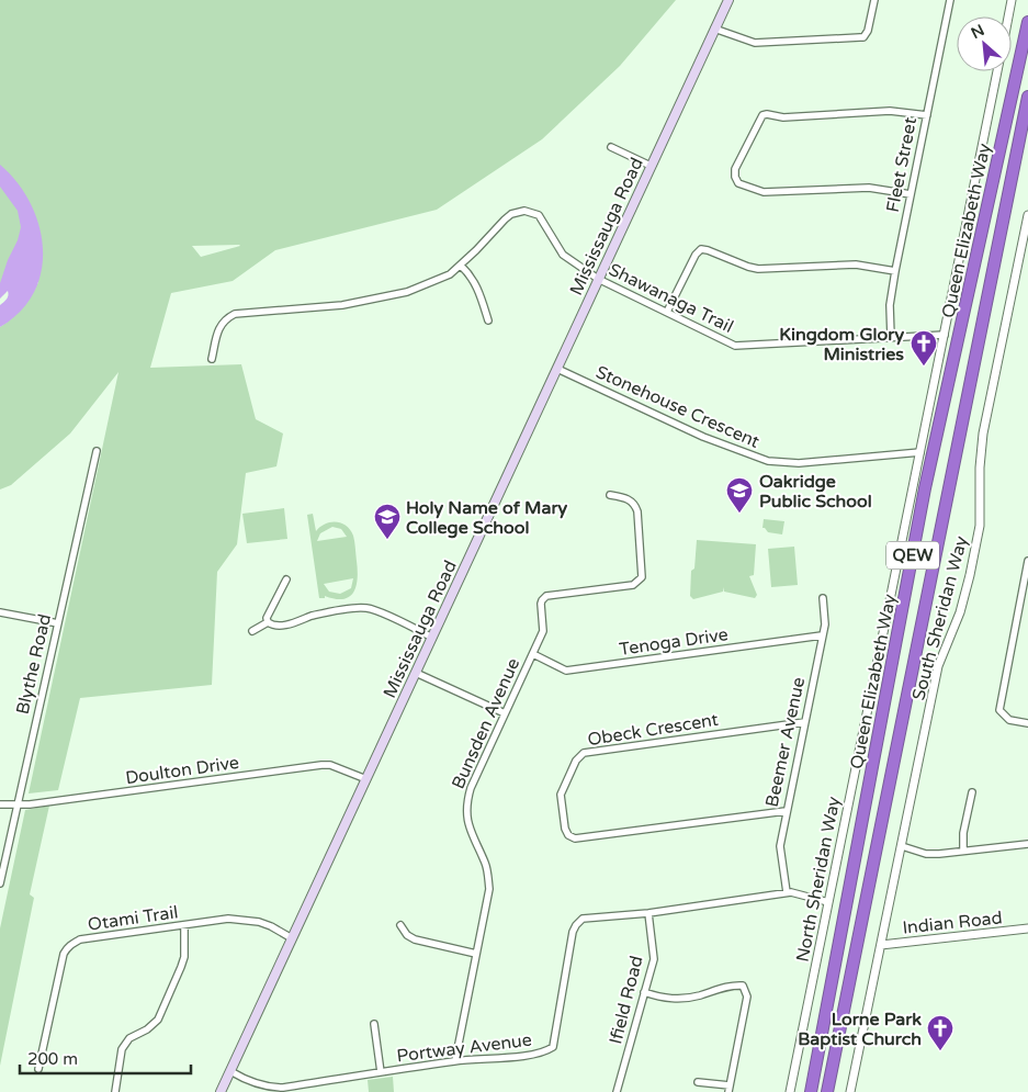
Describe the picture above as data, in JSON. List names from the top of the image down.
{
  "streets": {
    "highway": ["Queen Elizabeth Way", "QEW"],
    "main road": ["Mississauga Road"],
    "street": [
      "Fleet Street",
      "Shawanaga Trail",
      "Stonehouse Crescent",
      "South Sheridan Way",
      "Tenoga Drive",
      "Blythe Road",
      "Bunsden Avenue",
      "Obeck Crescent",
      "Beemer Avenue",
      "Doulton Drive",
      "North Sheridan Way",
      "Otami Trail",
      "Indian Road",
      "Ifield Road",
      "Portway Avenue"
    ]
  },
  "crossings": [
    ["Fleet Street", "Shawanaga Trail"],
    ["Mississauga Road", "Shawanaga Trail"],
    ["Mississauga Road", "Stonehouse Crescent"],
    ["Mississauga Road", "Doulton Drive"],
    ["Mississauga Road", "Otami Trail"],
    ["Mississauga Road", "Portway Avenue"],
    ["Shawanaga Trail", "North Sheridan Way"],
    ["Stonehouse Crescent", "North Sheridan Way"],
    ["South Sheridan Way", "Indian Road"],
    ["Tenoga Drive", "Bunsden Avenue"],
    ["Tenoga Drive", "Beemer Avenue"],
    ["Blythe Road", "Doulton Drive"],
    ["Bunsden Avenue", "Portway Avenue"],
    ["Obeck Crescent", "Beemer Avenue"],
    ["Beemer Avenue", "Portway Avenue"],
    ["North Sheridan Way", "Portway Avenue"],
    ["Ifield Road", "Portway Avenue"]
  ],
  "places": {
    "church": ["Kingdom Glory Ministries", "Lorne Park Baptist Church"],
    "school or university": ["Oakridge Public School", "Holy Name of Mary College School"]
  },
  "scale_bar": "200 m",
  "north": "top left"
}
